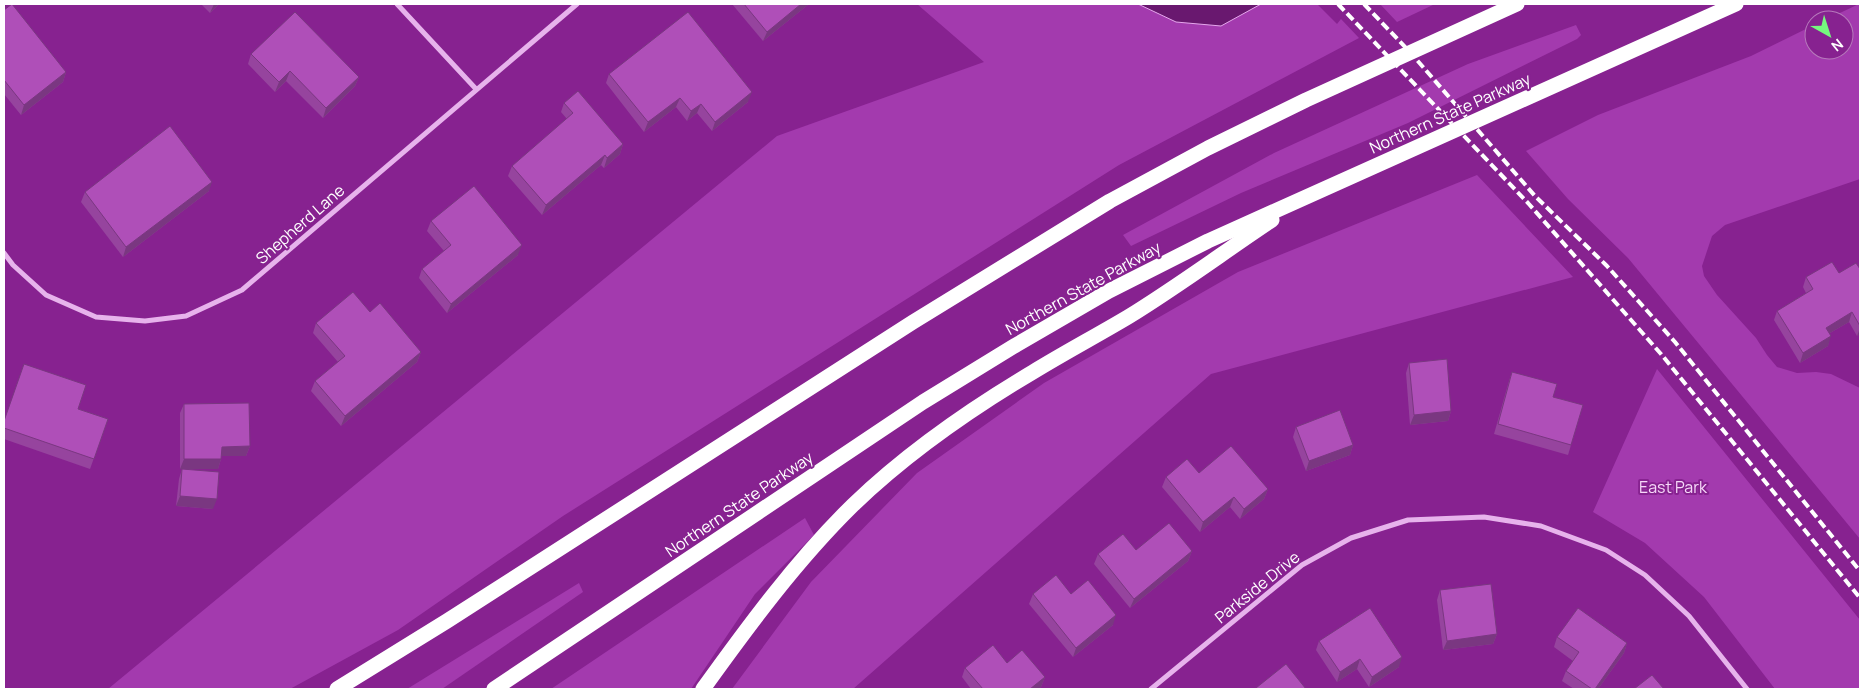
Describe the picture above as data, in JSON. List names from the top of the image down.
{
  "streets": {
    "highway": ["Northern State Parkway"],
    "street": ["Shepherd Lane", "Parkside Drive"]
  },
  "parks": ["East Park"],
  "north": "bottom right"
}
